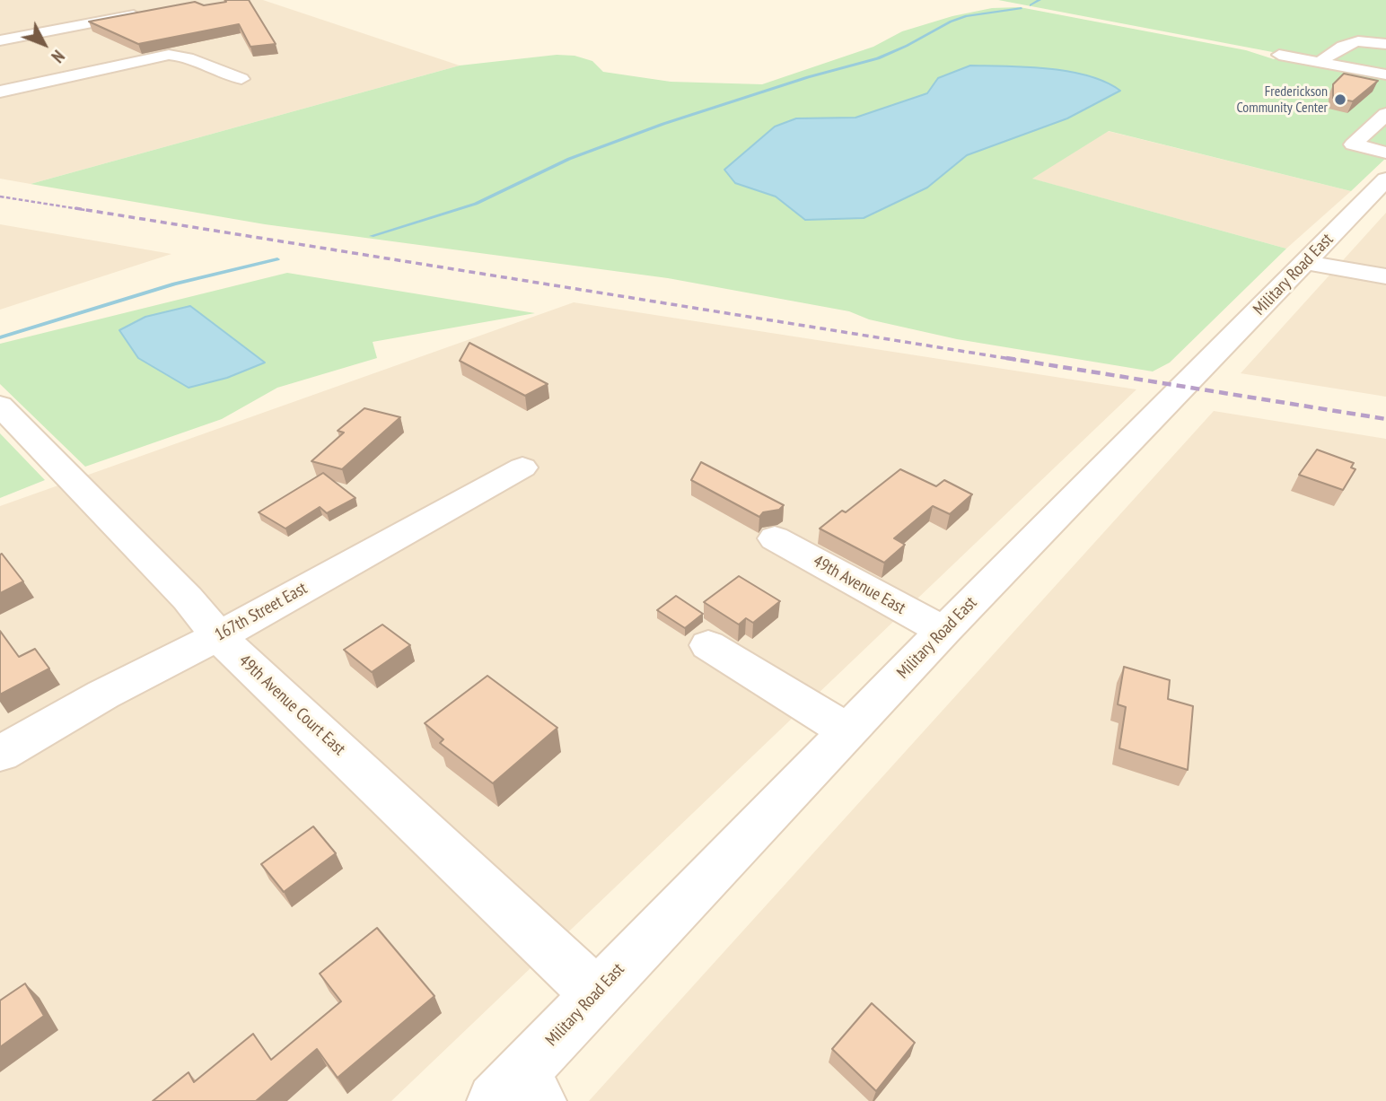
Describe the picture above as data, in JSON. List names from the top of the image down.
{
  "streets": {
    "street": [
      "Military Road East",
      "49th Avenue East",
      "167th Street East",
      "49th Avenue Court East"
    ]
  },
  "crossings": [
    ["Military Road East", "49th Avenue East"],
    ["Military Road East", "49th Avenue Court East"],
    ["167th Street East", "49th Avenue Court East"]
  ],
  "places": ["Frederickson Community Center"],
  "north": "bottom right"
}
